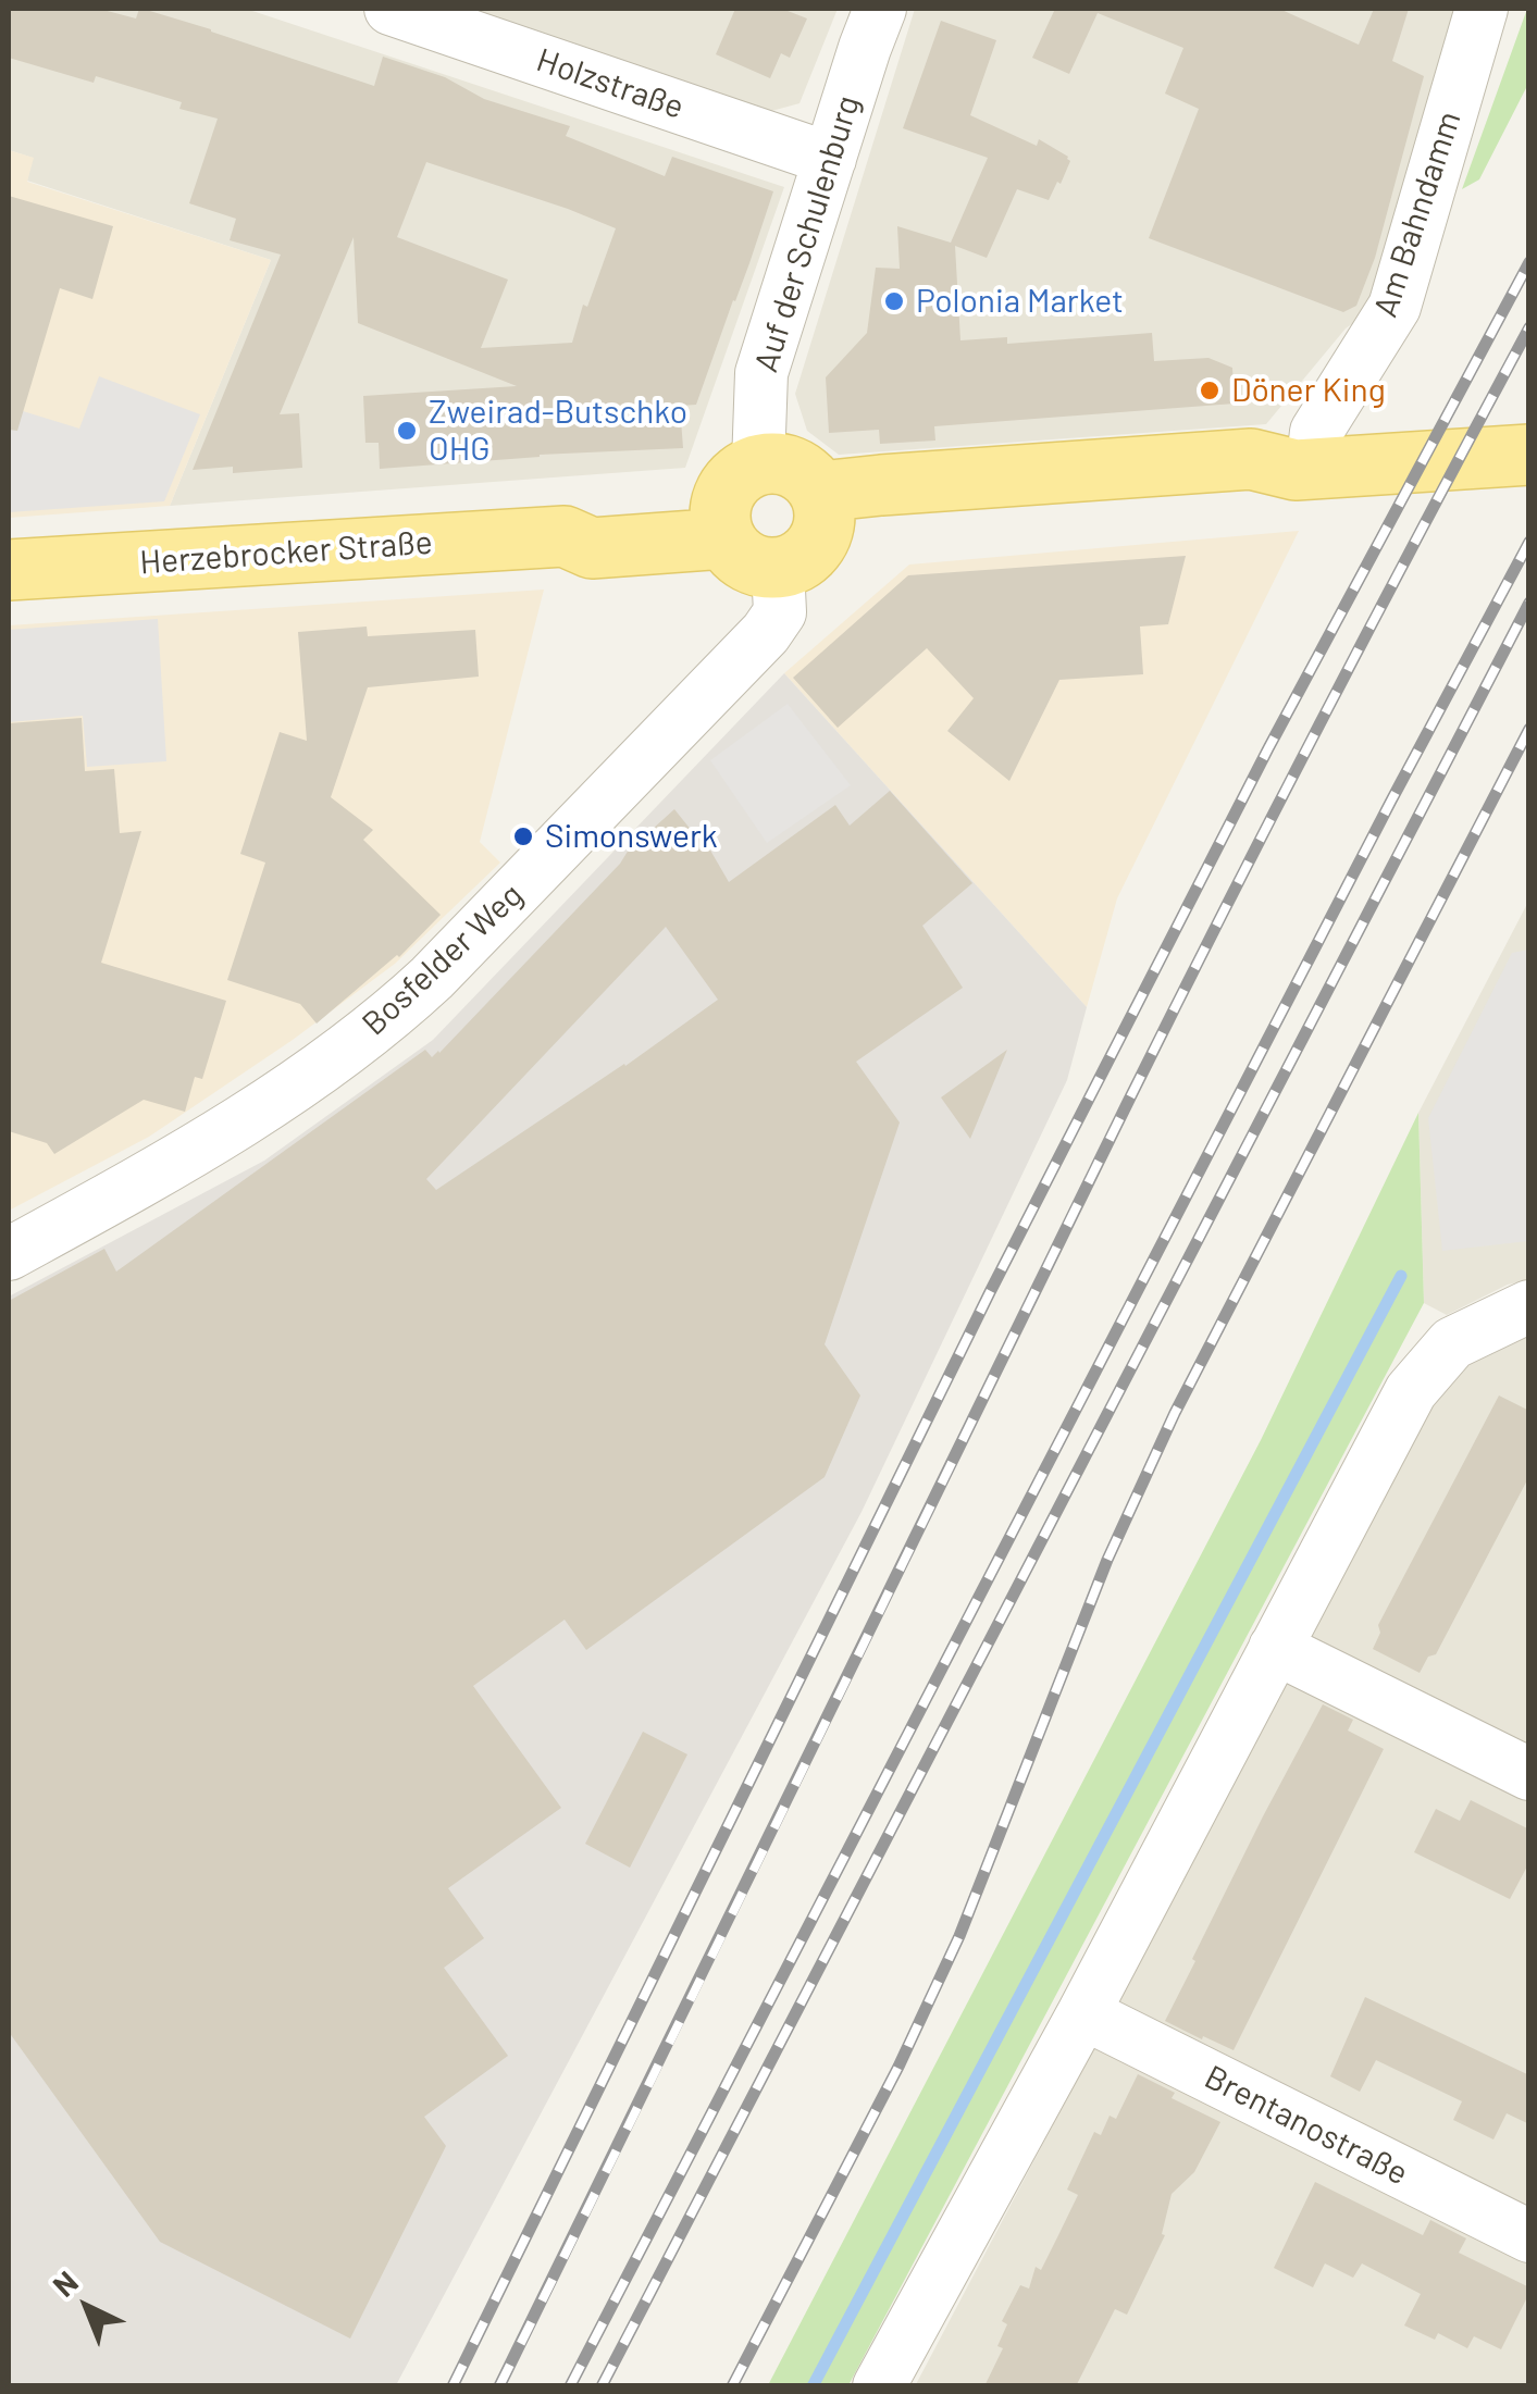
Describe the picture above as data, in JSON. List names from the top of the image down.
{
  "streets": {
    "main road": ["Herzebrocker Straße"],
    "street": [
      "Holzstraße",
      "Am Bahndamm",
      "Auf der Schulenburg",
      "Bosfelder Weg",
      "Brentanostraße"
    ]
  },
  "crossings": [
    ["Holzstraße", "Auf der Schulenburg"],
    ["Auf der Schulenburg", "Herzebrocker Straße"],
    ["Auf der Schulenburg", "Bosfelder Weg"],
    ["Herzebrocker Straße", "Bosfelder Weg"]
  ],
  "places": [
    "Polonia Market",
    "Döner King",
    "Zweirad-Butschko OHG",
    "Simonswerk"
  ],
  "north": "top left"
}
